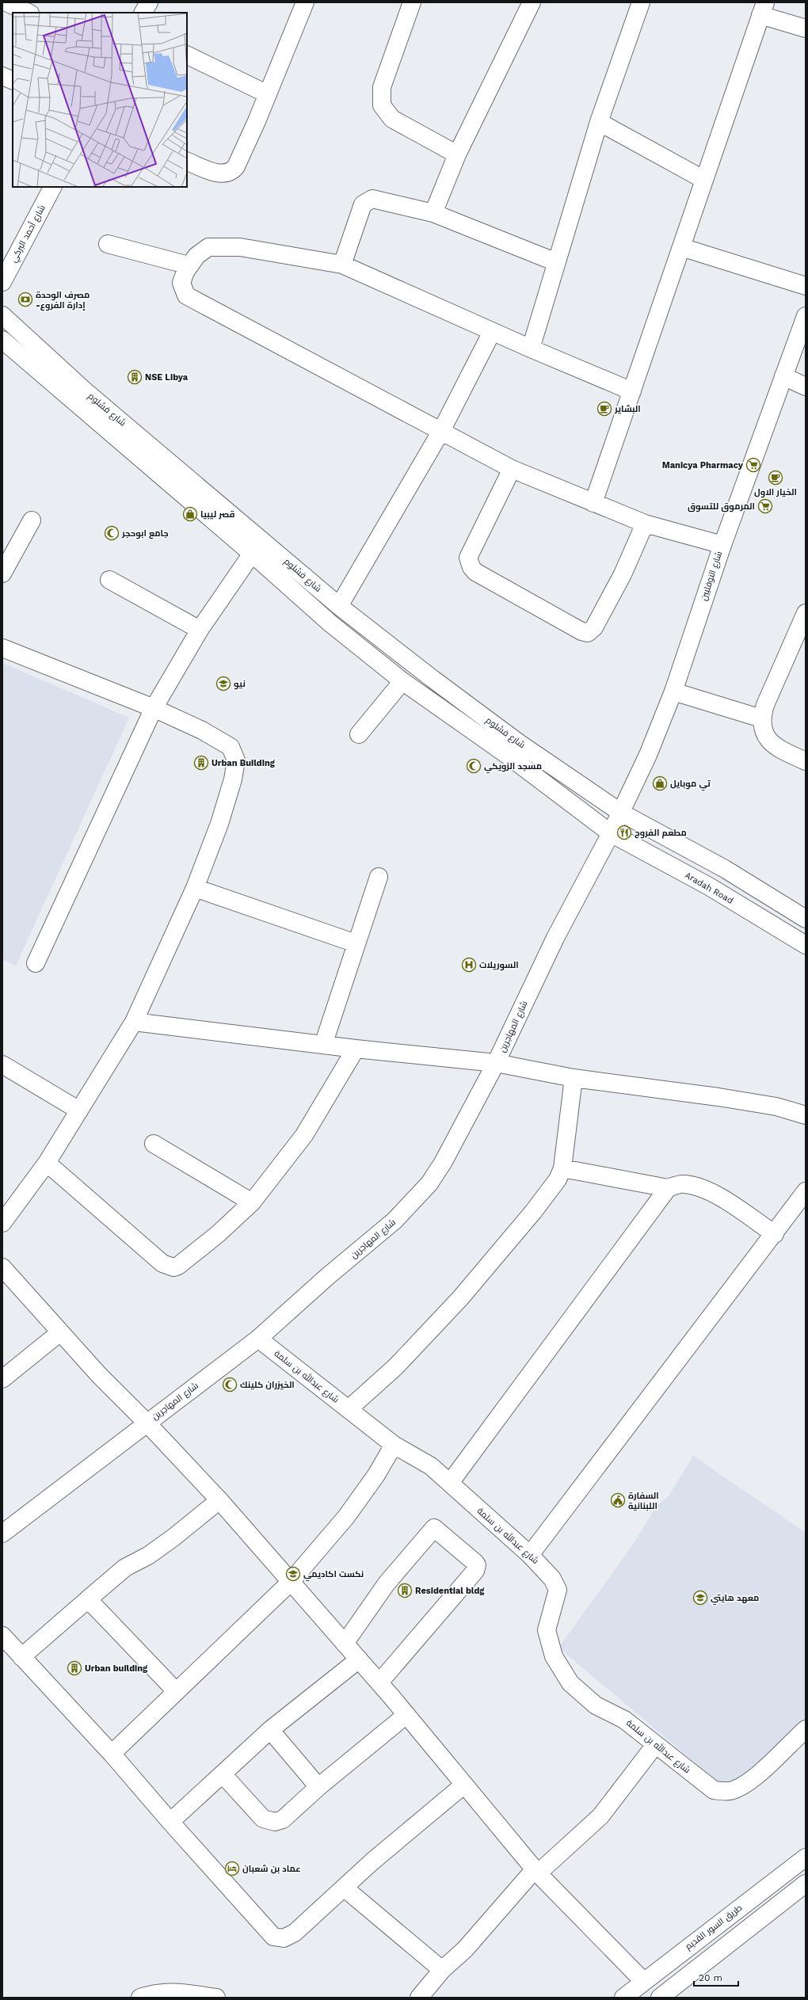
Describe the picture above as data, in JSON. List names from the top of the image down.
{
  "streets": {
    "street": [
      "شارع أحمد البركي",
      "شارع فشلوم",
      "شارع النوفليين",
      "Aradah Road",
      "شارع المهاجرين",
      "شارع عبدالله بن سلمة",
      "طريق السور القديم"
    ]
  },
  "crossings": [
    ["شارع فشلوم", "شارع النوفليين"],
    ["شارع فشلوم", "Aradah Road"],
    ["شارع فشلوم", "شارع المهاجرين"],
    ["شارع النوفليين", "Aradah Road"],
    ["شارع النوفليين", "شارع المهاجرين"],
    ["Aradah Road", "شارع المهاجرين"],
    ["شارع المهاجرين", "شارع عبدالله بن سلمة"]
  ],
  "places": {
    "bank": ["مصرف الوحدة -إدارة الفروع"],
    "building": [
      "NSE Libya",
      "Urban Building",
      "Residential bldg",
      "Urban building"
    ],
    "cafe": ["البشاير", "الخيار الاول"],
    "supermarket": ["Manicya Pharmacy", "المرموق للتسوق"],
    "shop": ["قصر ليبيا", "تي موبايل"],
    "mosque": ["جامع ابوحجر", "مسجد الزويكي", "الخيزران كلينك"],
    "school or university": ["نيو", "نكست اكاديمي", "معهد هايتي"],
    "restaurant": ["مطعم الفروج"],
    "hospital": ["السوريلات"],
    "public building": ["السفارة اللبنانية"],
    "hotel": ["عماد بن شعبان"]
  },
  "scale_bar": "20 m"
}
